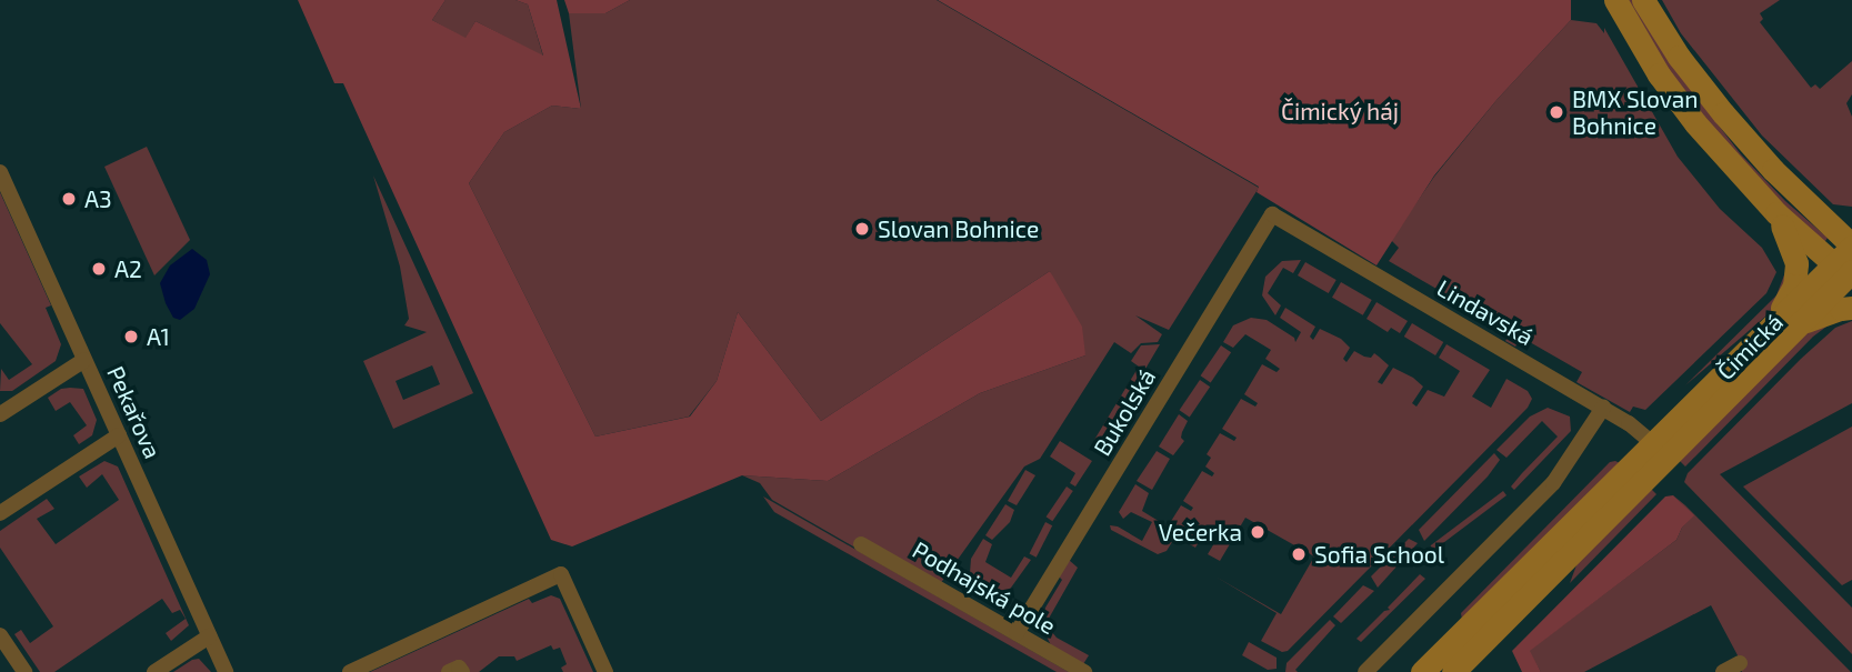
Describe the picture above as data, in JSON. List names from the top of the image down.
{
  "streets": {
    "street": [
      "Lindavská",
      "Čimická",
      "Pekařova",
      "Bukolská",
      "Podhajská pole"
    ]
  },
  "crossings": [
    ["Lindavská", "Čimická"],
    ["Lindavská", "Bukolská"],
    ["Bukolská", "Podhajská pole"]
  ],
  "parks": ["Čimický háj"],
  "places": [
    "BMX Slovan Bohnice",
    "A3",
    "Slovan Bohnice",
    "A2",
    "A1",
    "Večerka",
    "Sofia School"
  ]
}
